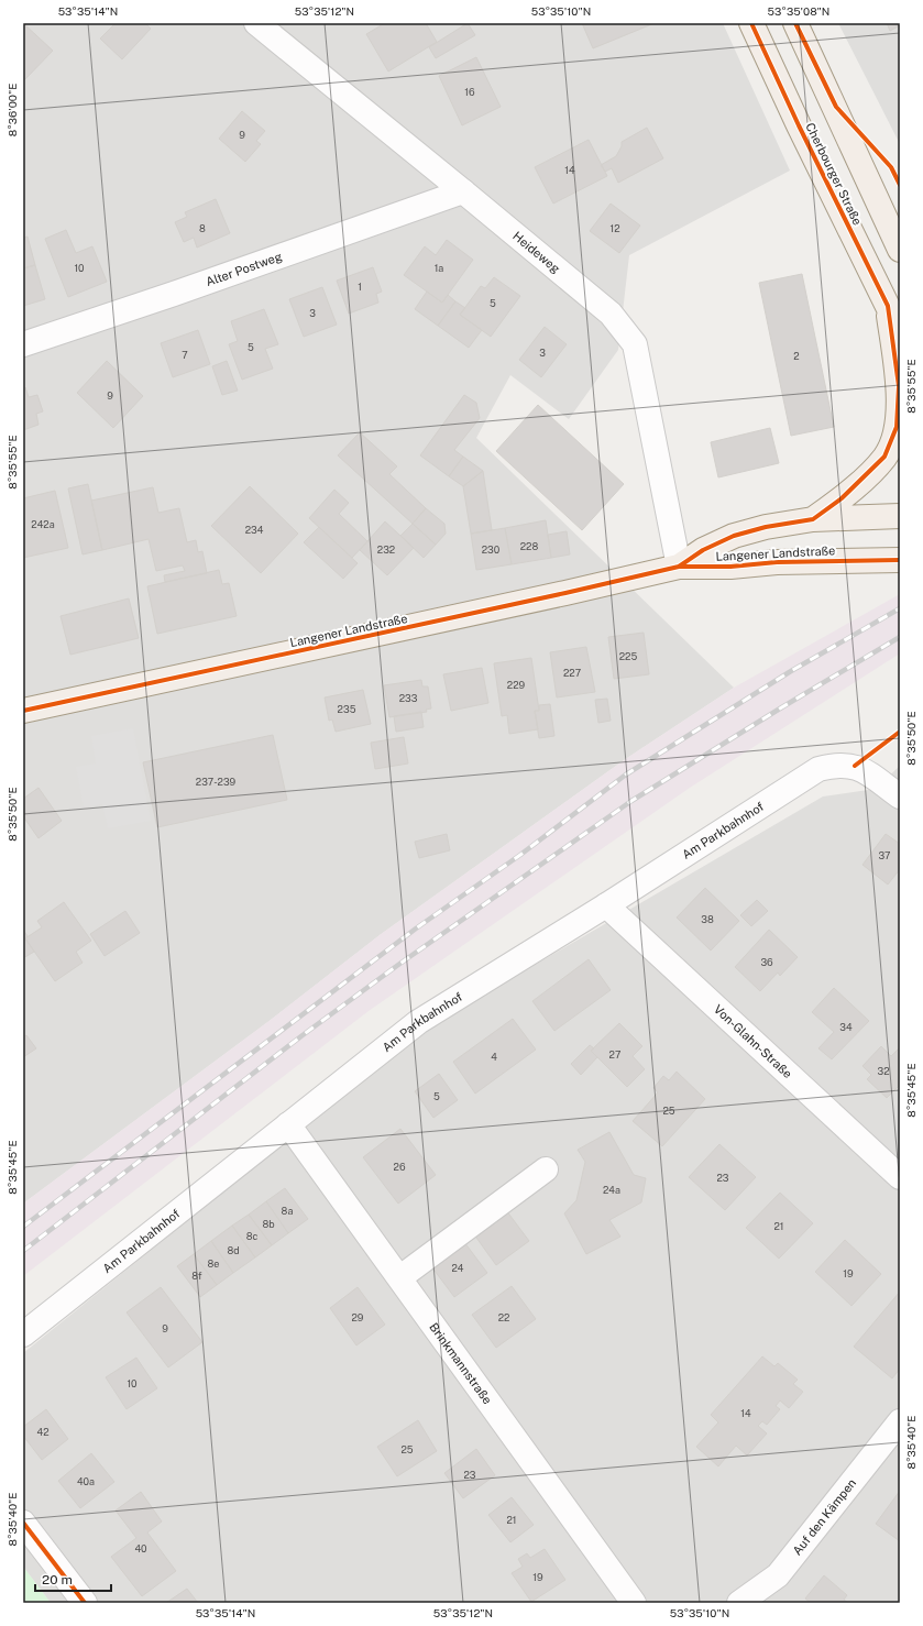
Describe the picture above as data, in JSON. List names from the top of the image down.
{
  "streets": {
    "main road": ["Cherbourger Straße", "Langener Landstraße"],
    "street": [
      "Heideweg",
      "Alter Postweg",
      "Am Parkbahnhof",
      "Von-Glahn-Straße",
      "Brinkmannstraße",
      "Auf den Kämpen"
    ]
  },
  "crossings": [
    ["Heideweg", "Alter Postweg"],
    ["Heideweg", "Langener Landstraße"],
    ["Am Parkbahnhof", "Von-Glahn-Straße"],
    ["Am Parkbahnhof", "Brinkmannstraße"]
  ],
  "house_numbers": [
    "16",
    "9",
    "14",
    "8",
    "12",
    "10",
    "1a",
    "1",
    "5",
    "3",
    "5",
    "3",
    "7",
    "2",
    "9",
    "242a",
    "234",
    "228",
    "232",
    "230",
    "225",
    "227",
    "229",
    "233",
    "235",
    "237-239",
    "37",
    "38",
    "36",
    "34",
    "27",
    "4",
    "32",
    "5",
    "25",
    "26",
    "23",
    "24a",
    "8a",
    "8b",
    "21",
    "8c",
    "8d",
    "8e",
    "24",
    "19",
    "8f",
    "29",
    "22",
    "9",
    "10",
    "14",
    "42",
    "25",
    "23",
    "40a",
    "21",
    "40",
    "19"
  ],
  "scale_bar": "20 m",
  "coordinates": [
    "53°35'14\"N",
    "53°35'12\"N",
    "53°35'10\"N",
    "53°35'08\"N",
    "8°36'00\"E",
    "8°35'55\"E",
    "8°35'50\"E",
    "8°35'45\"E",
    "8°35'40\"E"
  ]
}
